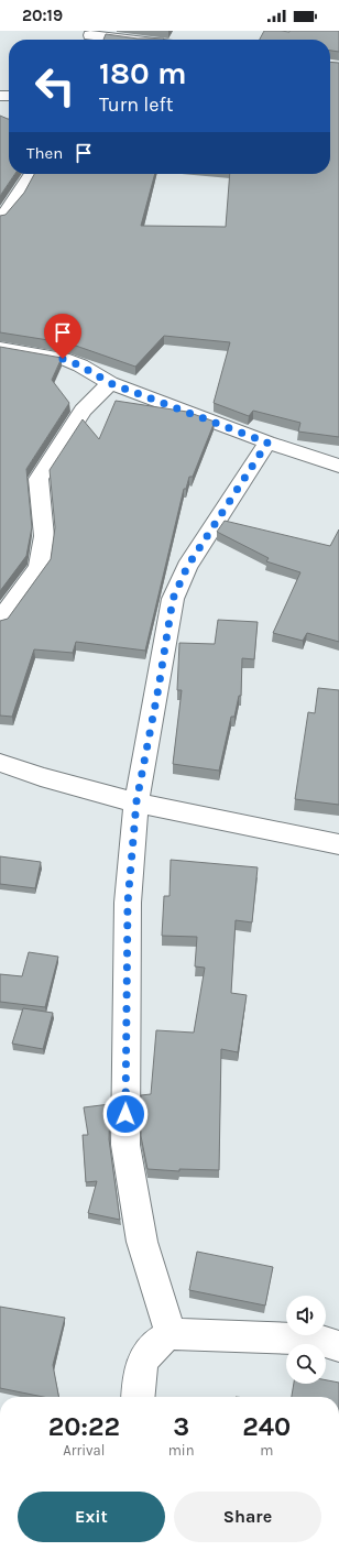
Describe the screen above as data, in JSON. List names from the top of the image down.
{
  "page": {
    "status": "20:19",
    "turn": ["180 m", "Turn left"],
    "then": "Then",
    "eta": [
      "20:22",
      "Arrival",
      "3",
      "min",
      "240",
      "m"
    ],
    "buttons": ["Exit", "Share"]
  }
}
